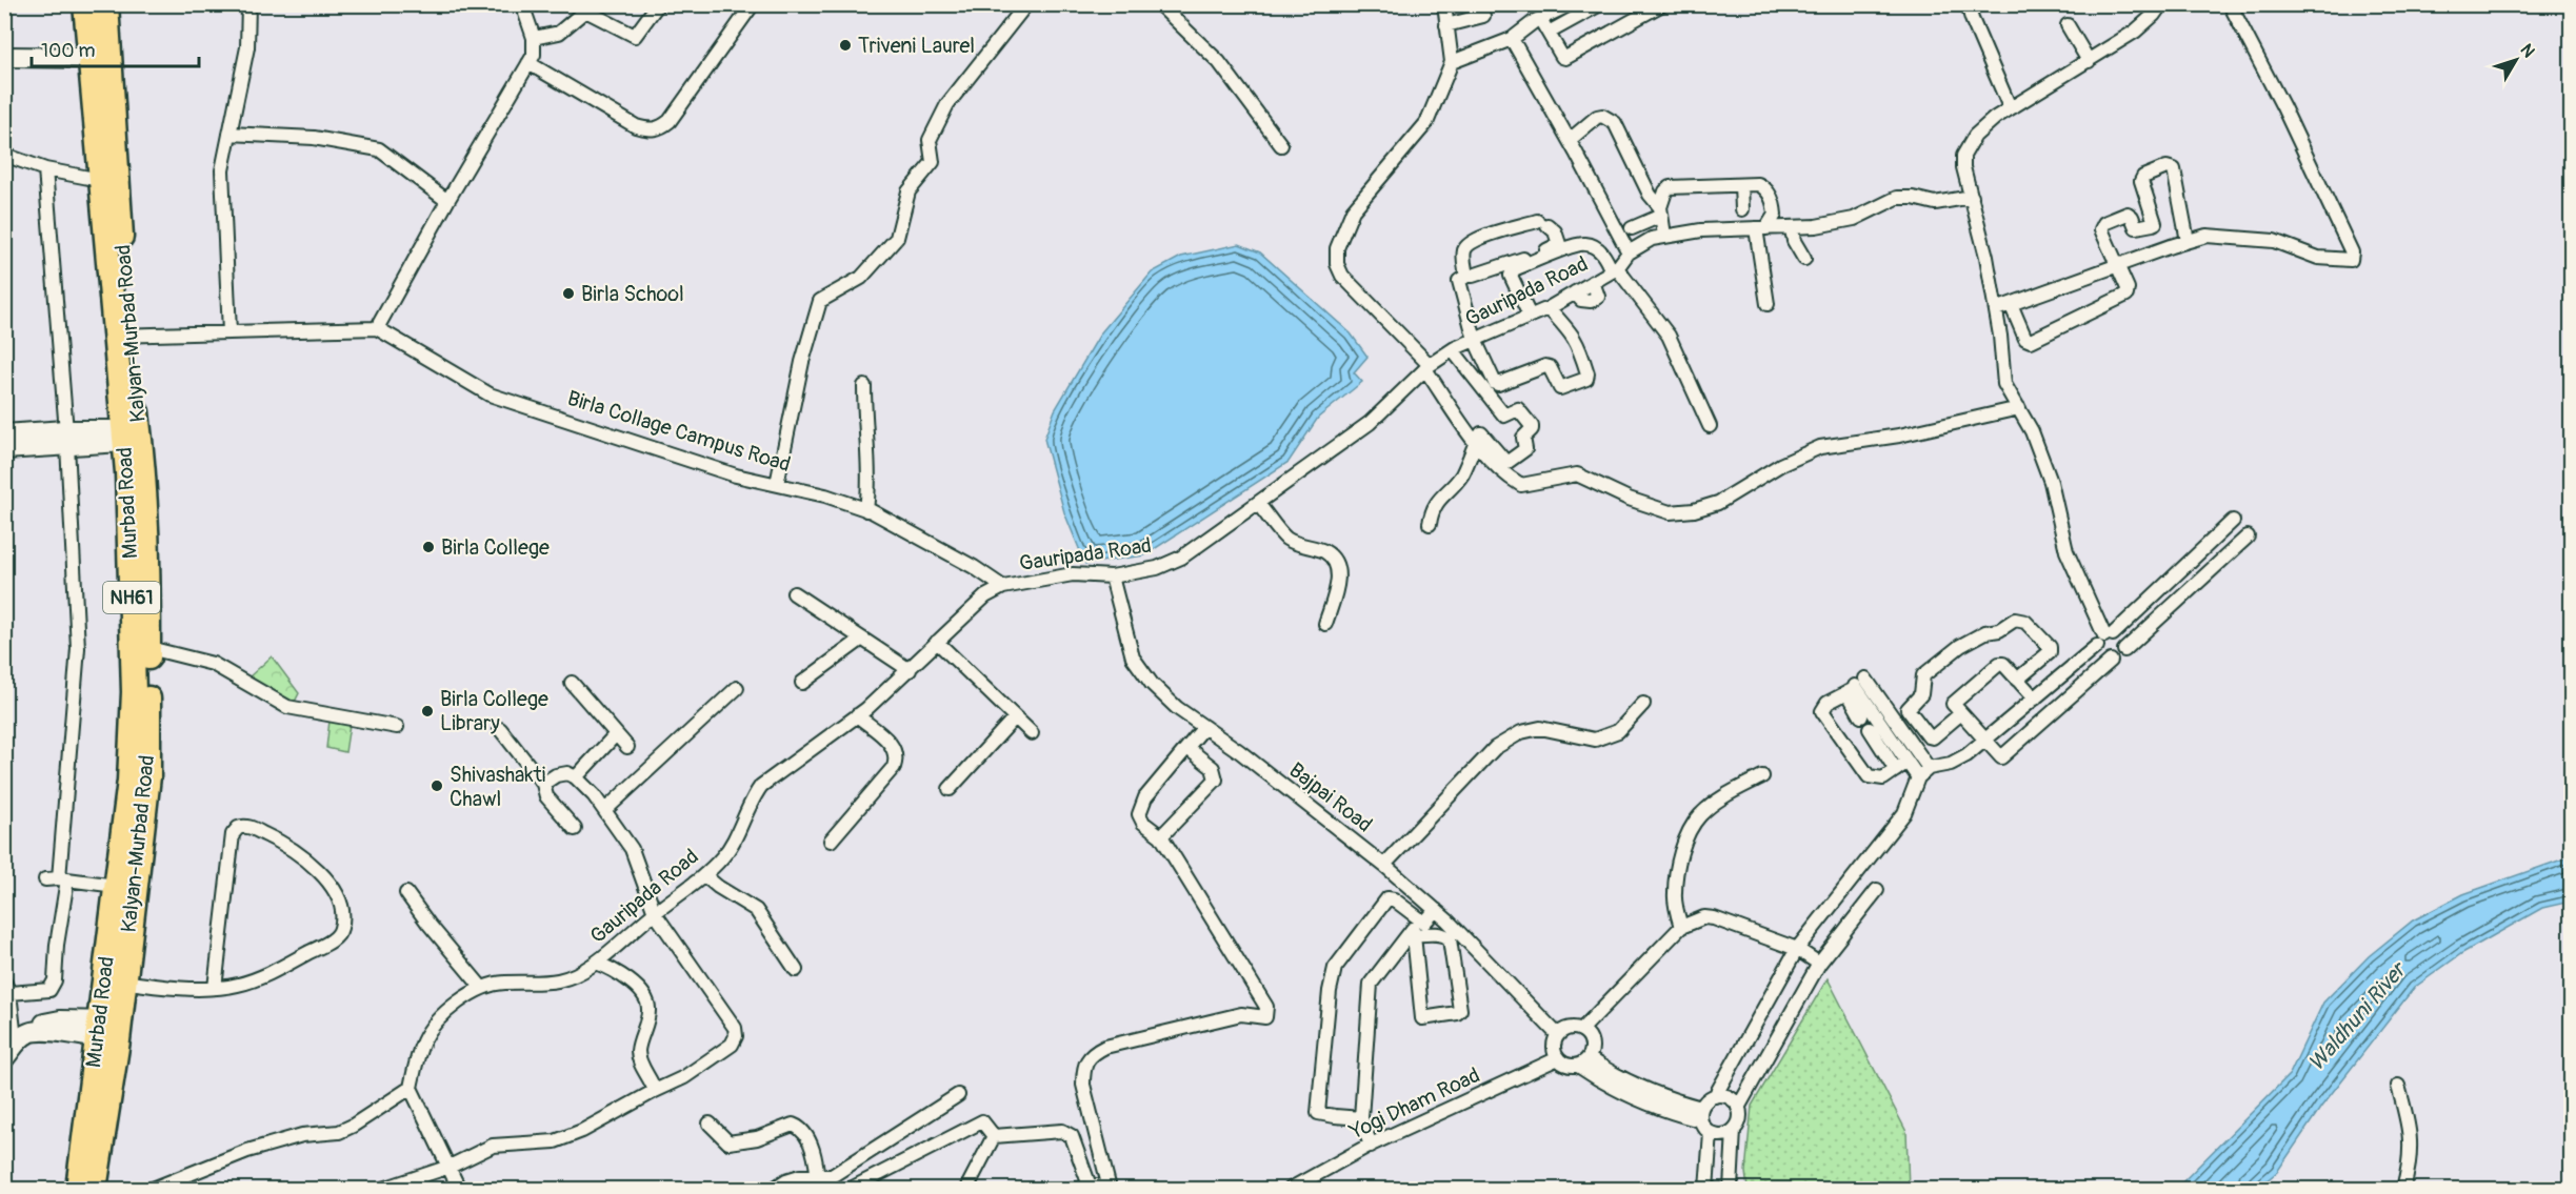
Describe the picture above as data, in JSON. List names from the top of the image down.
{
  "streets": {
    "highway": ["Kalyan-Murbad Road", "Murbad Road", "NH61"],
    "street": [
      "Gauripada Road",
      "Birla Collage Campus Road",
      "Bajpai Road",
      "Yogi Dham Road"
    ]
  },
  "crossings": [
    ["Gauripada Road", "Birla Collage Campus Road"],
    ["Gauripada Road", "Bajpai Road"],
    ["Kalyan-Murbad Road", "Murbad Road"],
    ["Kalyan-Murbad Road", "NH61"],
    ["Bajpai Road", "Yogi Dham Road"]
  ],
  "water": ["Waldhuni River"],
  "places": [
    "Triveni Laurel",
    "Birla School",
    "Birla College",
    "Birla College Library",
    "Shivashakti Chawl"
  ],
  "scale_bar": "100 m",
  "north": "top right"
}
